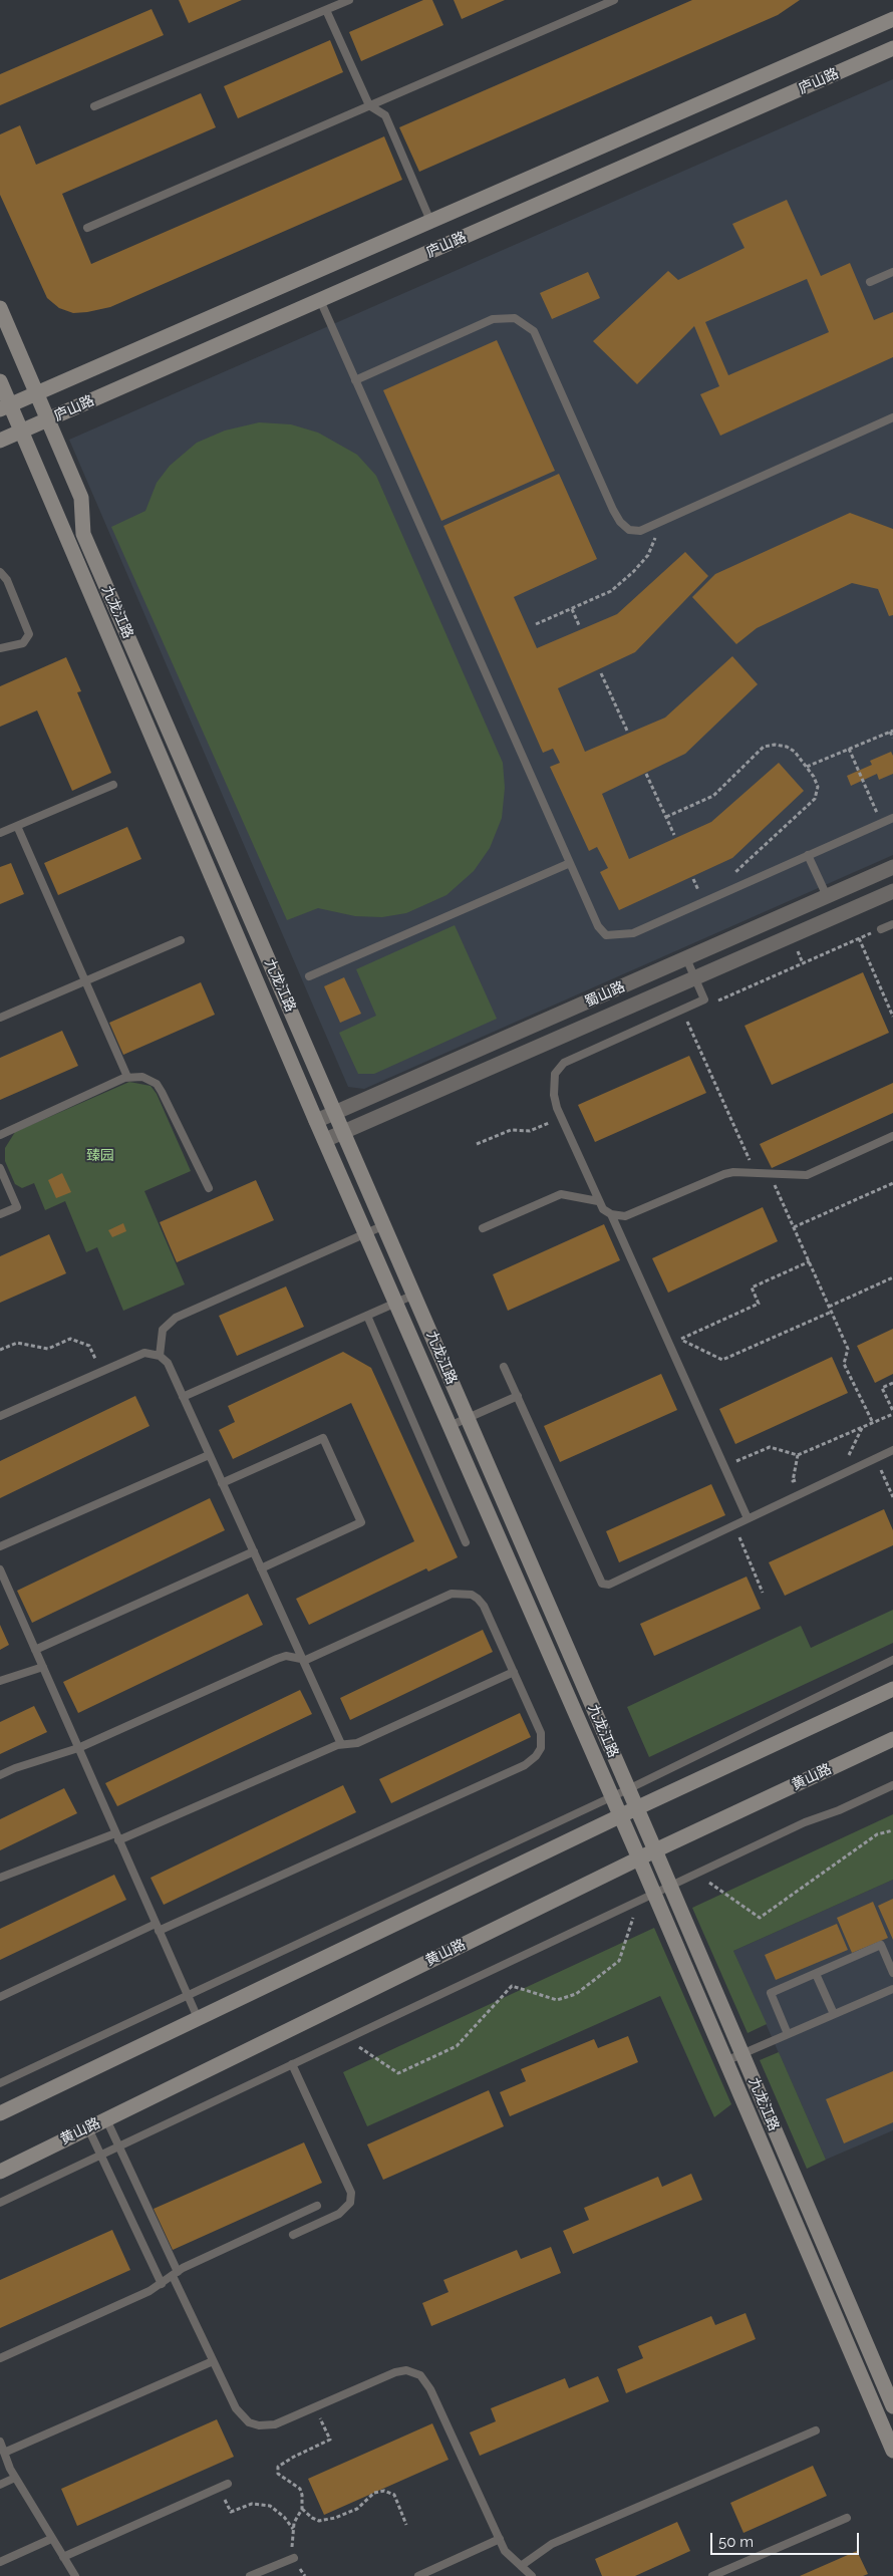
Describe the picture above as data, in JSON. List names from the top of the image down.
{
  "streets": {
    "street": [
      "庐山路",
      "九龙江路",
      "蜀山路",
      "黄山路"
    ]
  },
  "crossings": [
    ["庐山路", "九龙江路"],
    ["九龙江路", "蜀山路"],
    ["九龙江路", "黄山路"]
  ],
  "parks": ["臻园"],
  "scale_bar": "50 m"
}
